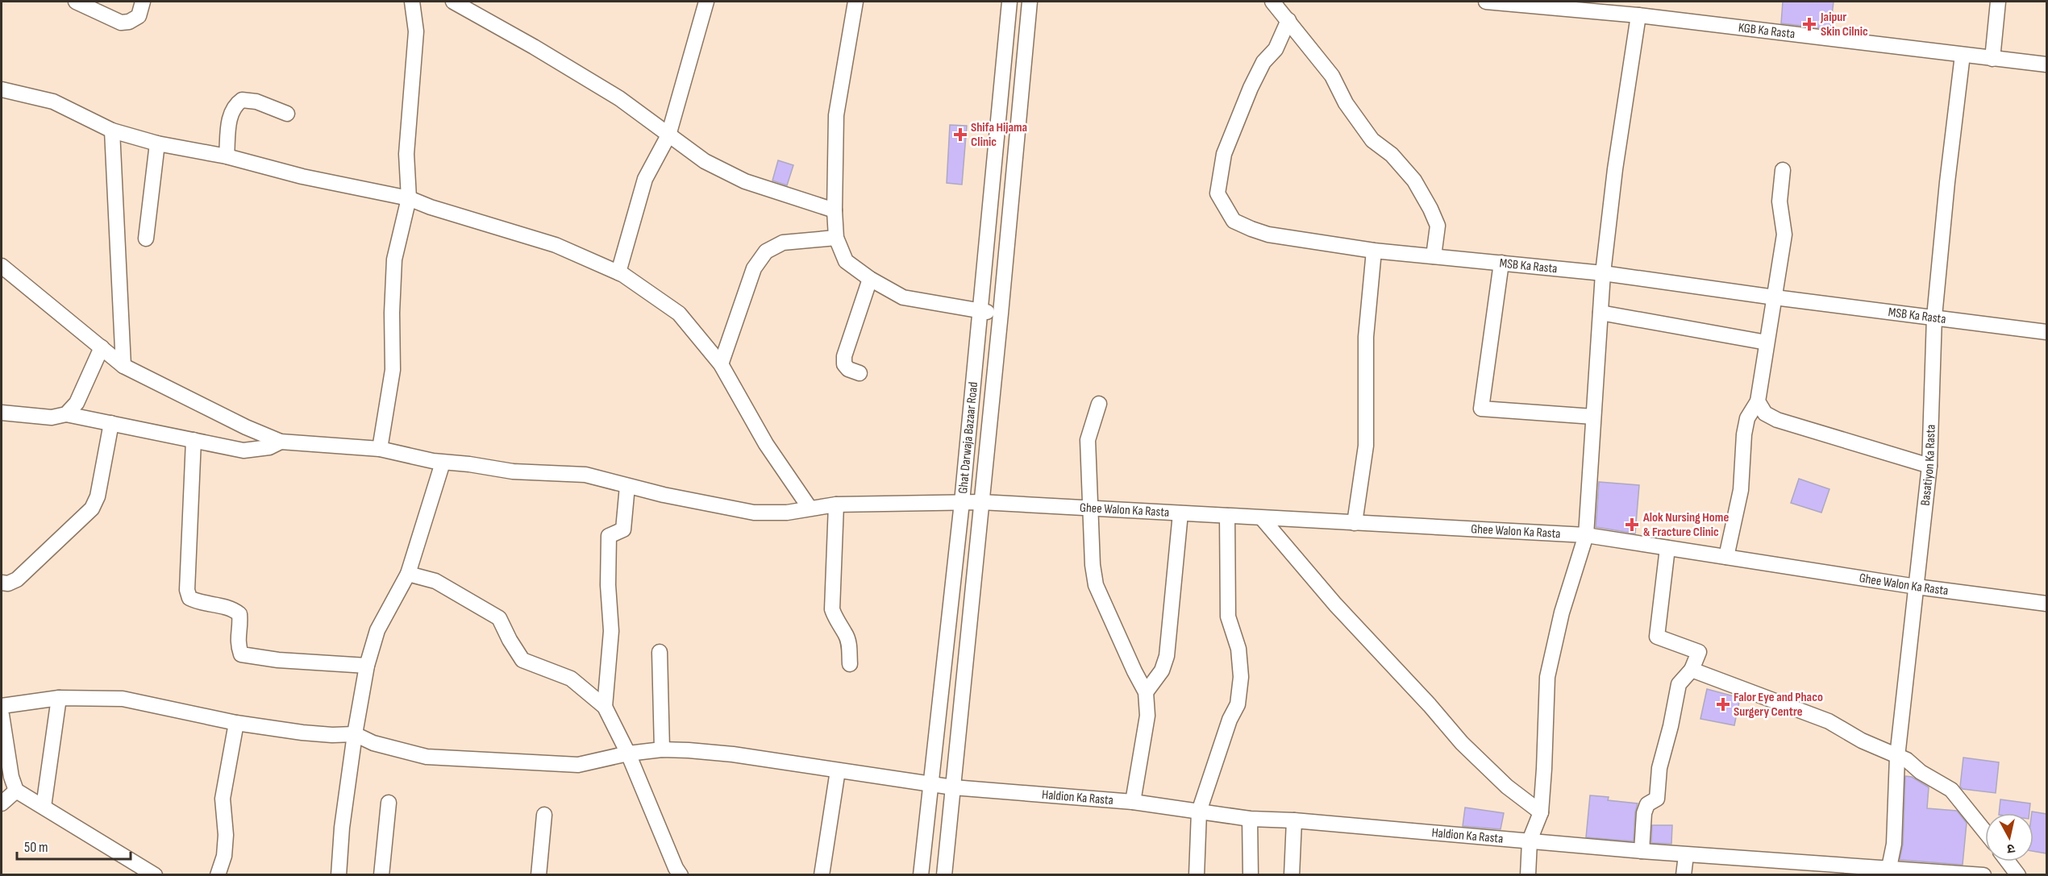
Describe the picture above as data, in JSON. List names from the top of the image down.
{
  "streets": {
    "street": [
      "KGB Ka Rasta",
      "MSB Ka Rasta",
      "Ghat Darwaja Bazaar Road",
      "Basatiyon Ka Rasta",
      "Ghee Walon Ka Rasta",
      "Haldion Ka Rasta"
    ]
  },
  "crossings": [
    ["KGB Ka Rasta", "Basatiyon Ka Rasta"],
    ["MSB Ka Rasta", "Basatiyon Ka Rasta"],
    ["Ghat Darwaja Bazaar Road", "Ghee Walon Ka Rasta"],
    ["Ghat Darwaja Bazaar Road", "Haldion Ka Rasta"],
    ["Basatiyon Ka Rasta", "Ghee Walon Ka Rasta"],
    ["Basatiyon Ka Rasta", "Haldion Ka Rasta"]
  ],
  "places": {
    "health": [
      "Jaipur Skin Cilnic",
      "Shifa Hijama Clinic",
      "Alok Nursing Home & Fracture Clinic",
      "Falor Eye and Phaco Surgery Centre"
    ]
  },
  "scale_bar": "50 m",
  "north": "bottom"
}
